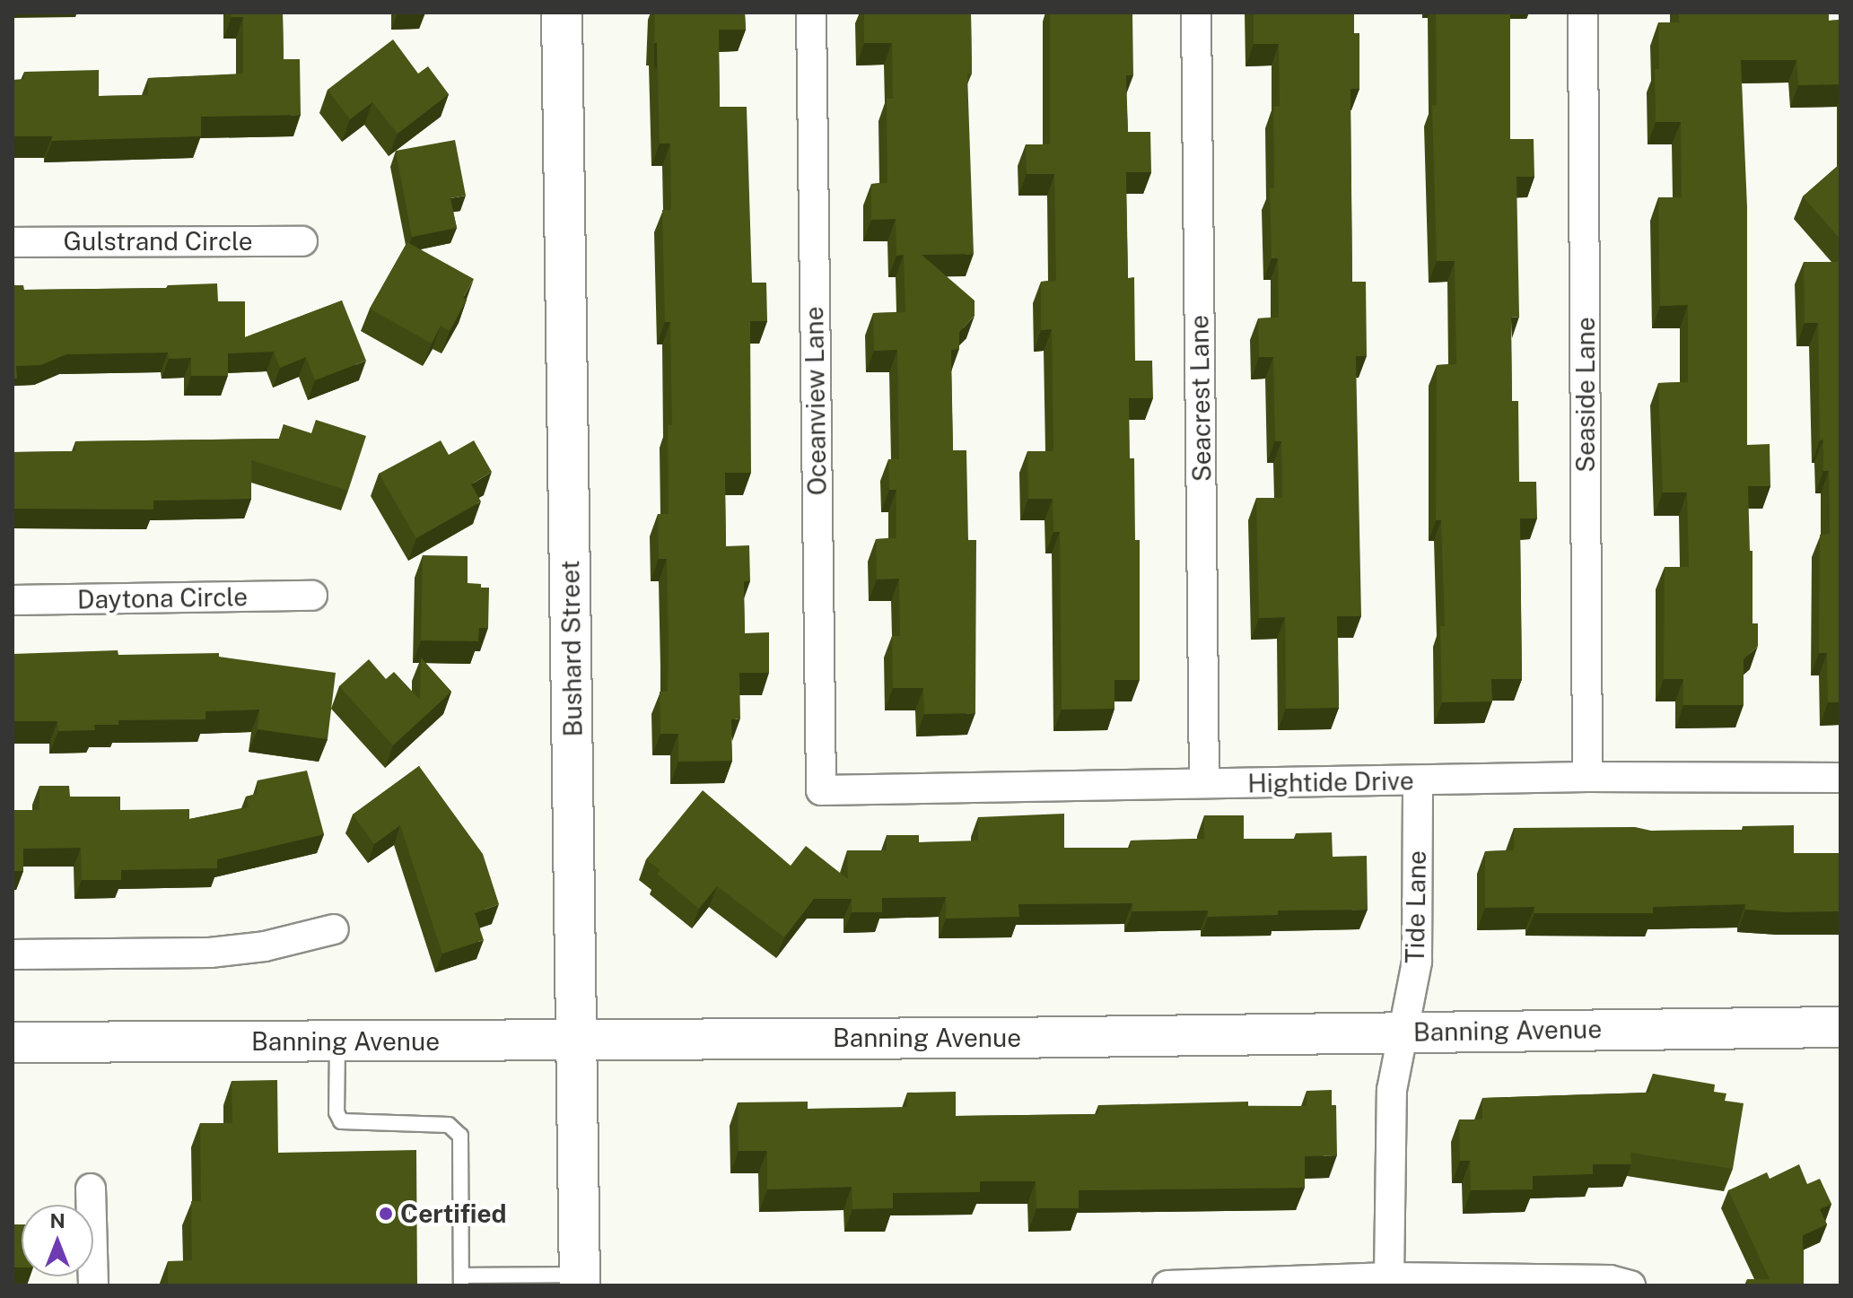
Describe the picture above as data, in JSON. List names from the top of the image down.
{
  "streets": {
    "street": [
      "Gulstrand Circle",
      "Seaside Lane",
      "Seacrest Lane",
      "Oceanview Lane",
      "Daytona Circle",
      "Bushard Street",
      "Hightide Drive",
      "Tide Lane",
      "Banning Avenue"
    ]
  },
  "crossings": [
    ["Seaside Lane", "Hightide Drive"],
    ["Seacrest Lane", "Hightide Drive"],
    ["Oceanview Lane", "Hightide Drive"],
    ["Bushard Street", "Banning Avenue"],
    ["Hightide Drive", "Tide Lane"],
    ["Tide Lane", "Banning Avenue"]
  ],
  "places": ["Certified"],
  "north": "top"
}
